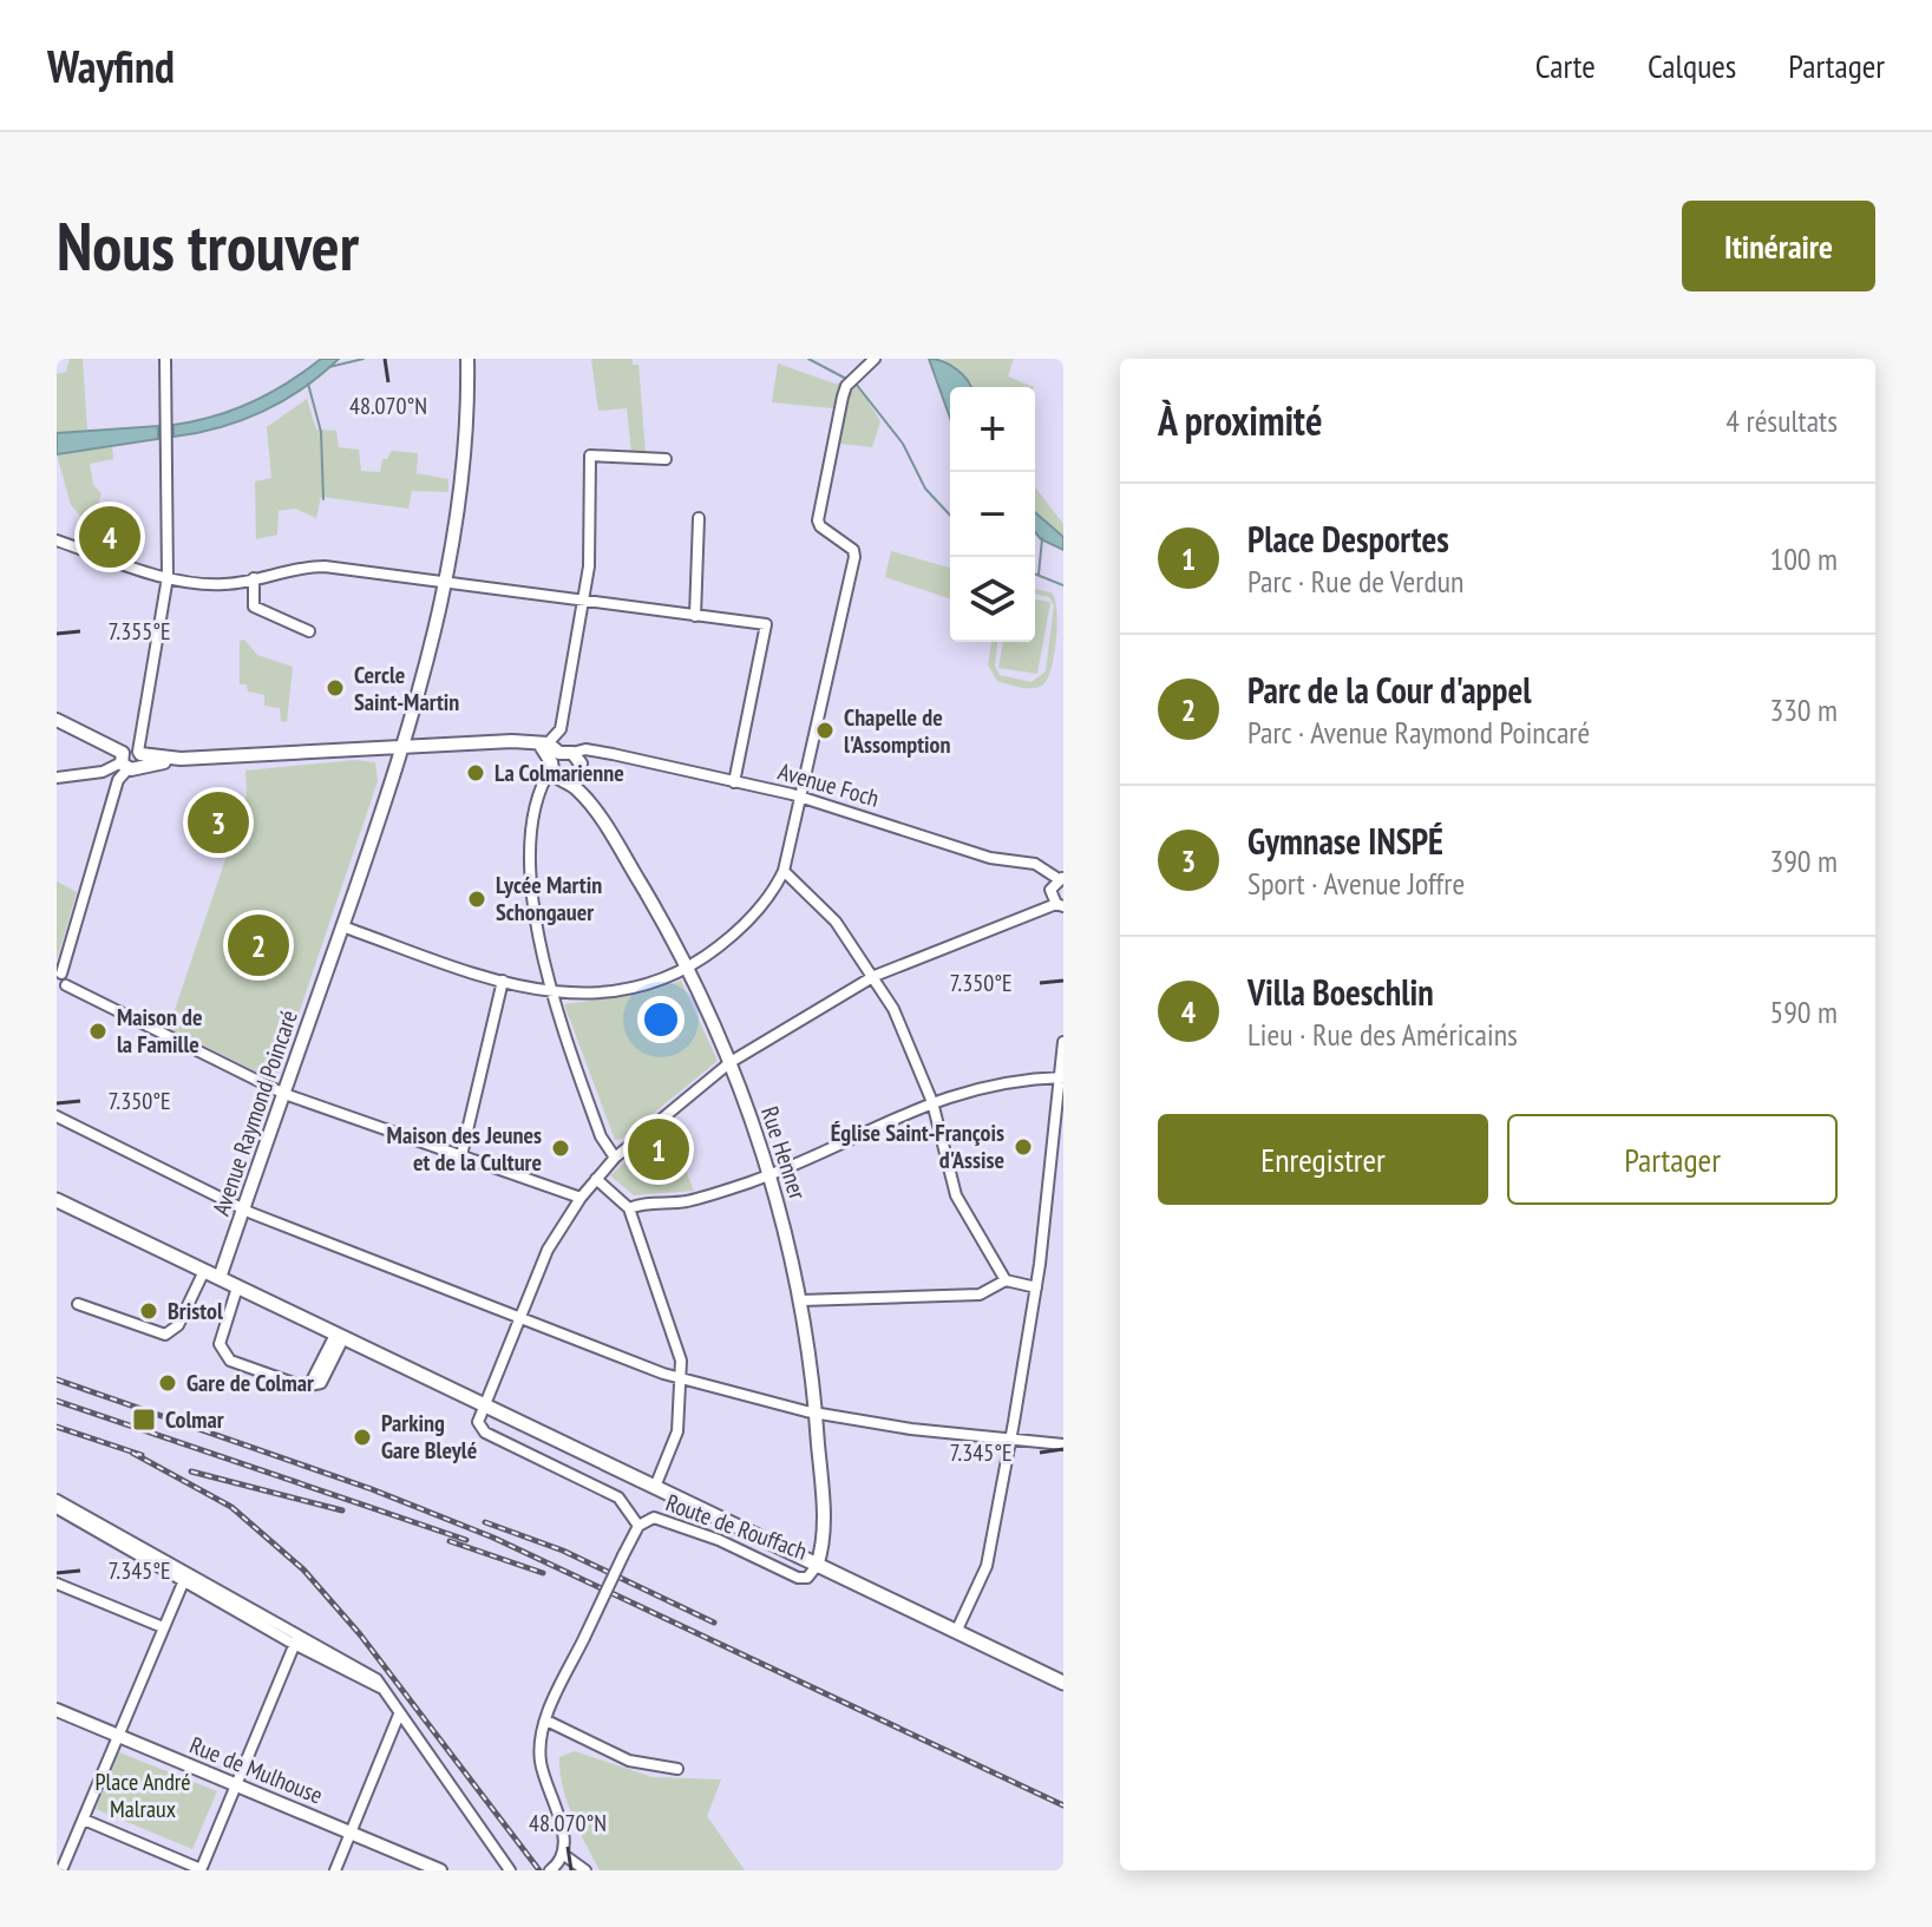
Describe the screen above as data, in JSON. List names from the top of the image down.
{
  "streets": {
    "main road": ["Route de Rouffach"],
    "street": [
      "Avenue Foch",
      "Avenue Raymond Poincaré",
      "Rue Henner",
      "Rue de Mulhouse"
    ]
  },
  "crossings": [
    ["Avenue Foch", "Rue Henner"],
    ["Avenue Raymond Poincaré", "Route de Rouffach"],
    ["Rue Henner", "Route de Rouffach"]
  ],
  "parks": ["Place André Malraux"],
  "places": {
    "other": [
      "Cercle Saint-Martin",
      "Chapelle de l'Assomption",
      "La Colmarienne",
      "Lycée Martin Schongauer",
      "Maison de la Famille",
      "Église Saint-François d'Assise",
      "Maison des Jeunes et de la Culture",
      "Bristol",
      "Gare de Colmar",
      "Parking Gare Bleylé"
    ],
    "transit": ["Colmar"]
  },
  "page": {
    "header": "Wayfind",
    "nav": ["Carte", "Calques", "Partager"],
    "buttons": [
      "Itinéraire",
      ["Enregistrer", "Partager"]
    ],
    "title": "Nous trouver",
    "heading": ["À proximité", "4 résultats"],
    "map_buttons": ["+", "−"],
    "list": [
      {
        "mark": "1",
        "name": "Place Desportes",
        "note": "Parc · Rue de Verdun",
        "value": "100 m"
      },
      {
        "mark": "2",
        "name": "Parc de la Cour d'appel",
        "note": "Parc · Avenue Raymond Poincaré",
        "value": "330 m"
      },
      {
        "mark": "3",
        "name": "Gymnase INSPÉ",
        "note": "Sport · Avenue Joffre",
        "value": "390 m"
      },
      {
        "mark": "4",
        "name": "Villa Boeschlin",
        "note": "Lieu · Rue des Américains",
        "value": "590 m"
      }
    ],
    "pins": [
      "4",
      "3",
      "2",
      "1"
    ]
  },
  "coordinates": [
    "48.070°N",
    "7.355°E",
    "7.350°E",
    "7.345°E"
  ]
}
